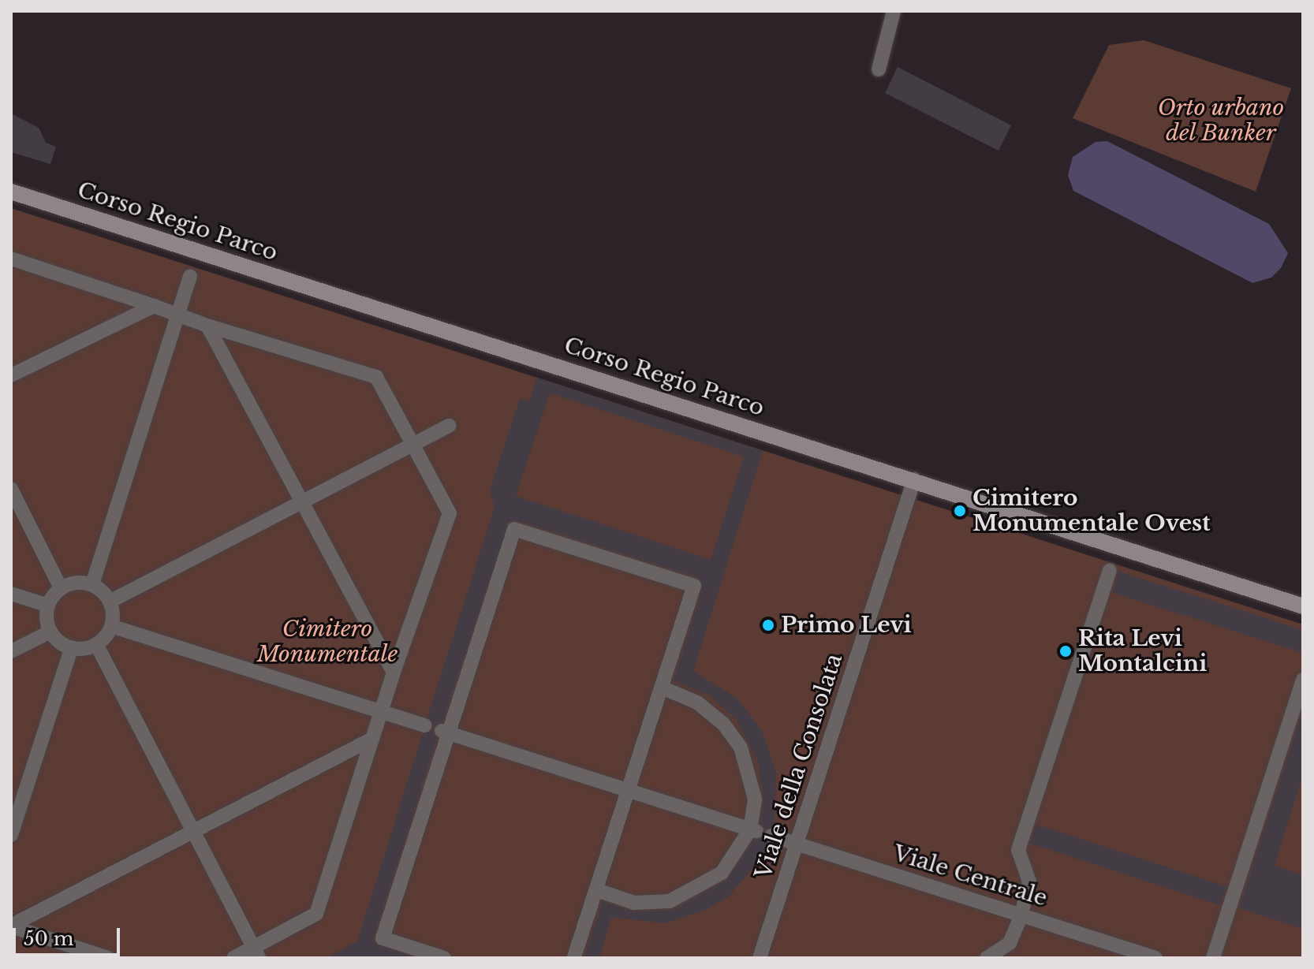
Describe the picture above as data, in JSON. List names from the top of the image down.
{
  "streets": {
    "street": ["Corso Regio Parco", "Viale della Consolata", "Viale Centrale"]
  },
  "crossings": [
    ["Corso Regio Parco", "Viale della Consolata"],
    ["Viale della Consolata", "Viale Centrale"]
  ],
  "parks": ["Orto urbano del Bunker", "Cimitero Monumentale"],
  "places": ["Cimitero Monumentale Ovest", "Primo Levi", "Rita Levi Montalcini"],
  "scale_bar": "50 m"
}
